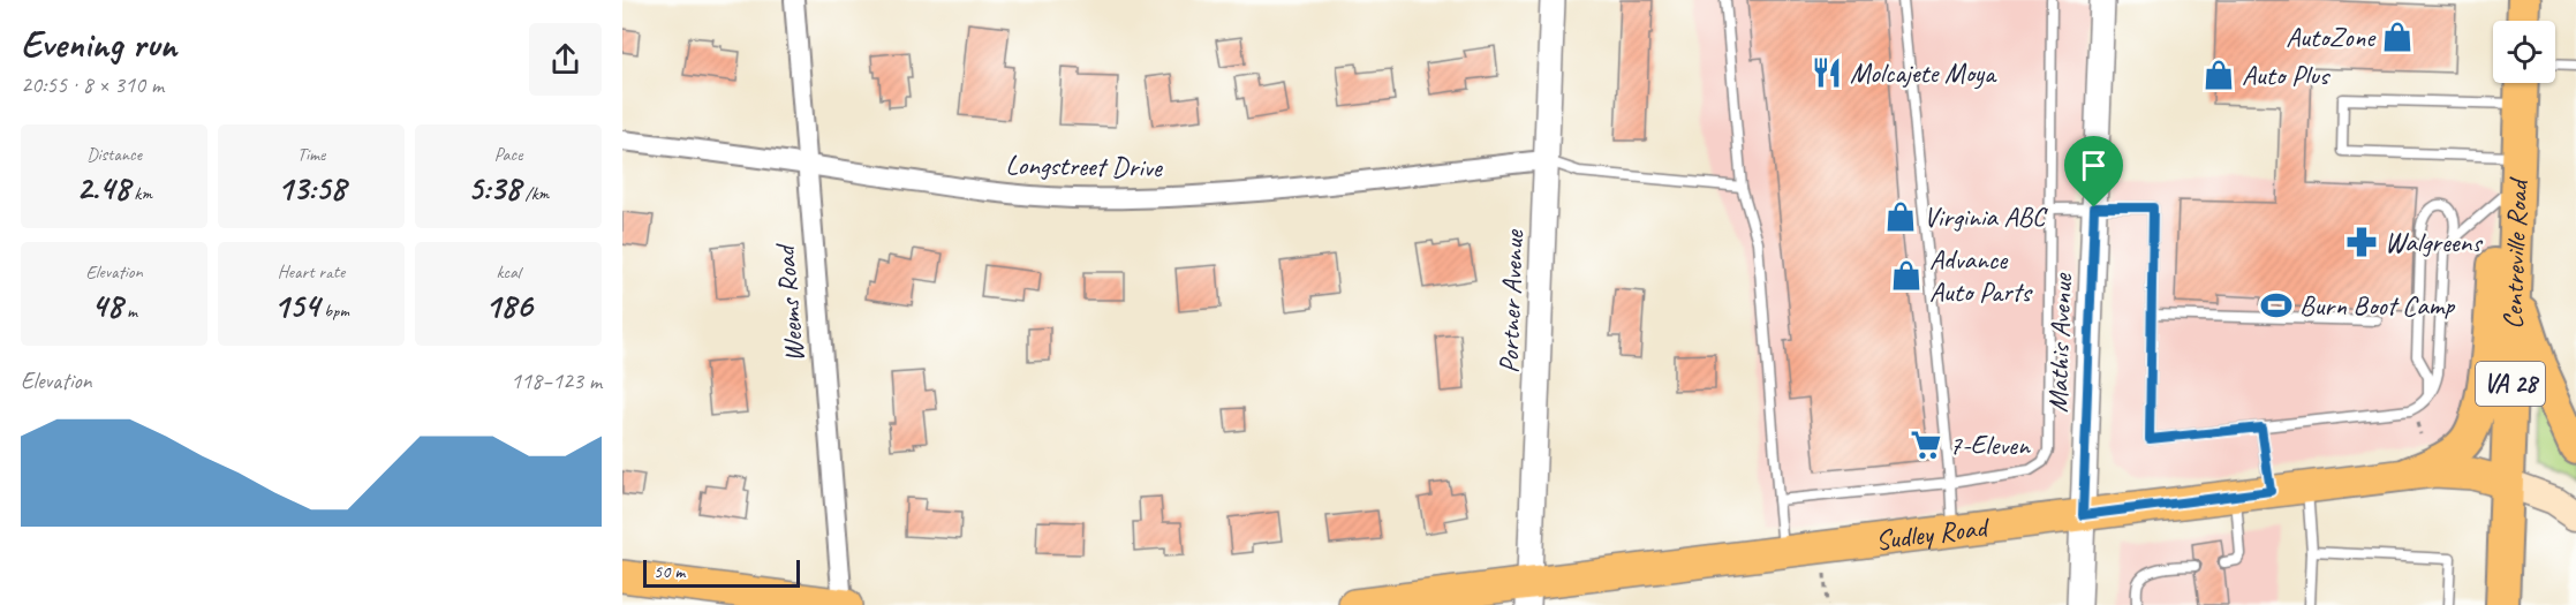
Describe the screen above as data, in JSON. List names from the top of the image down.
{
  "streets": {
    "highway": ["Centreville Road", "VA 28"],
    "main road": ["Sudley Road"],
    "street": [
      "Longstreet Drive",
      "Portner Avenue",
      "Weems Road",
      "Mathis Avenue"
    ]
  },
  "crossings": [
    ["Longstreet Drive", "Portner Avenue"],
    ["Longstreet Drive", "Weems Road"],
    ["Centreville Road", "Sudley Road"],
    ["Portner Avenue", "Sudley Road"],
    ["Mathis Avenue", "Sudley Road"]
  ],
  "places": {
    "shop": [
      "AutoZone",
      "Auto Plus",
      "Virginia ABC",
      "Advance Auto Parts"
    ],
    "restaurant": ["Molcajete Moya"],
    "pharmacy": ["Walgreens"],
    "sports": ["Burn Boot Camp"],
    "supermarket": ["7-Eleven"]
  },
  "scale_bar": "50 m",
  "page": {
    "heading": ["Evening run", "20:55 · 8 × 310 m"],
    "stats": [
      ["Distance", "2.48 km"],
      ["Time", "13:58"],
      ["Pace", "5:38 /km"],
      ["Elevation", "48 m"],
      ["Heart rate", "154 bpm"],
      ["kcal", "186"]
    ],
    "chart": ["Elevation", "118–123 m"],
    "scale": "50 m"
  }
}
